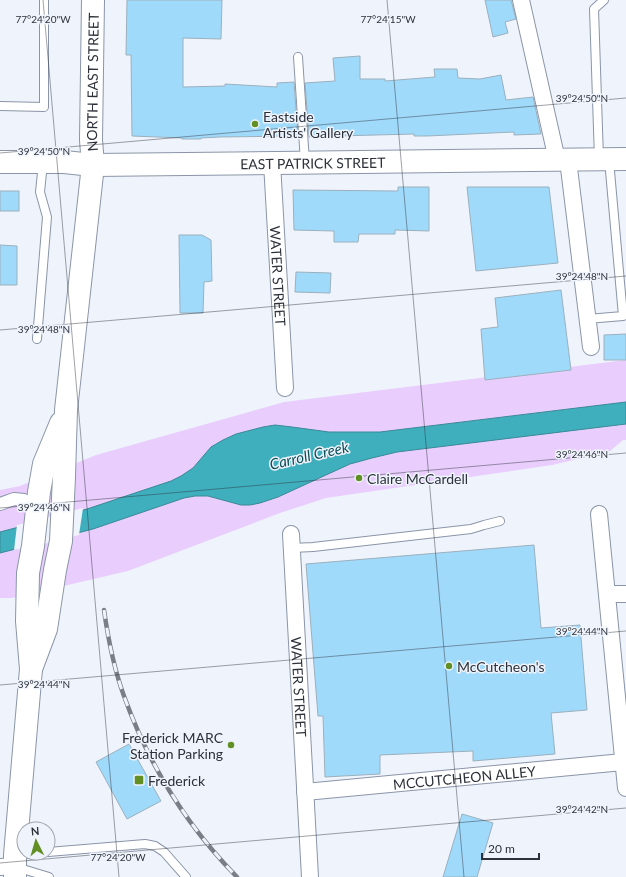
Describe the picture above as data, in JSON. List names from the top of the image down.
{
  "streets": {
    "main road": ["NORTH EAST STREET", "EAST PATRICK STREET"],
    "street": ["WATER STREET", "MCCUTCHEON ALLEY"]
  },
  "crossings": [
    ["NORTH EAST STREET", "EAST PATRICK STREET"],
    ["EAST PATRICK STREET", "WATER STREET"],
    ["WATER STREET", "MCCUTCHEON ALLEY"]
  ],
  "water": ["Carroll Creek"],
  "places": {
    "other": [
      "Eastside Artists' Gallery",
      "Claire McCardell",
      "McCutcheon's",
      "Frederick MARC Station Parking"
    ],
    "transit": ["Frederick"]
  },
  "scale_bar": "20 m",
  "north": "top",
  "coordinates": [
    "77°24'20\"W",
    "77°24'15\"W",
    "39°24'50\"N",
    "39°24'48\"N",
    "39°24'46\"N",
    "39°24'44\"N",
    "39°24'42\"N"
  ]
}
